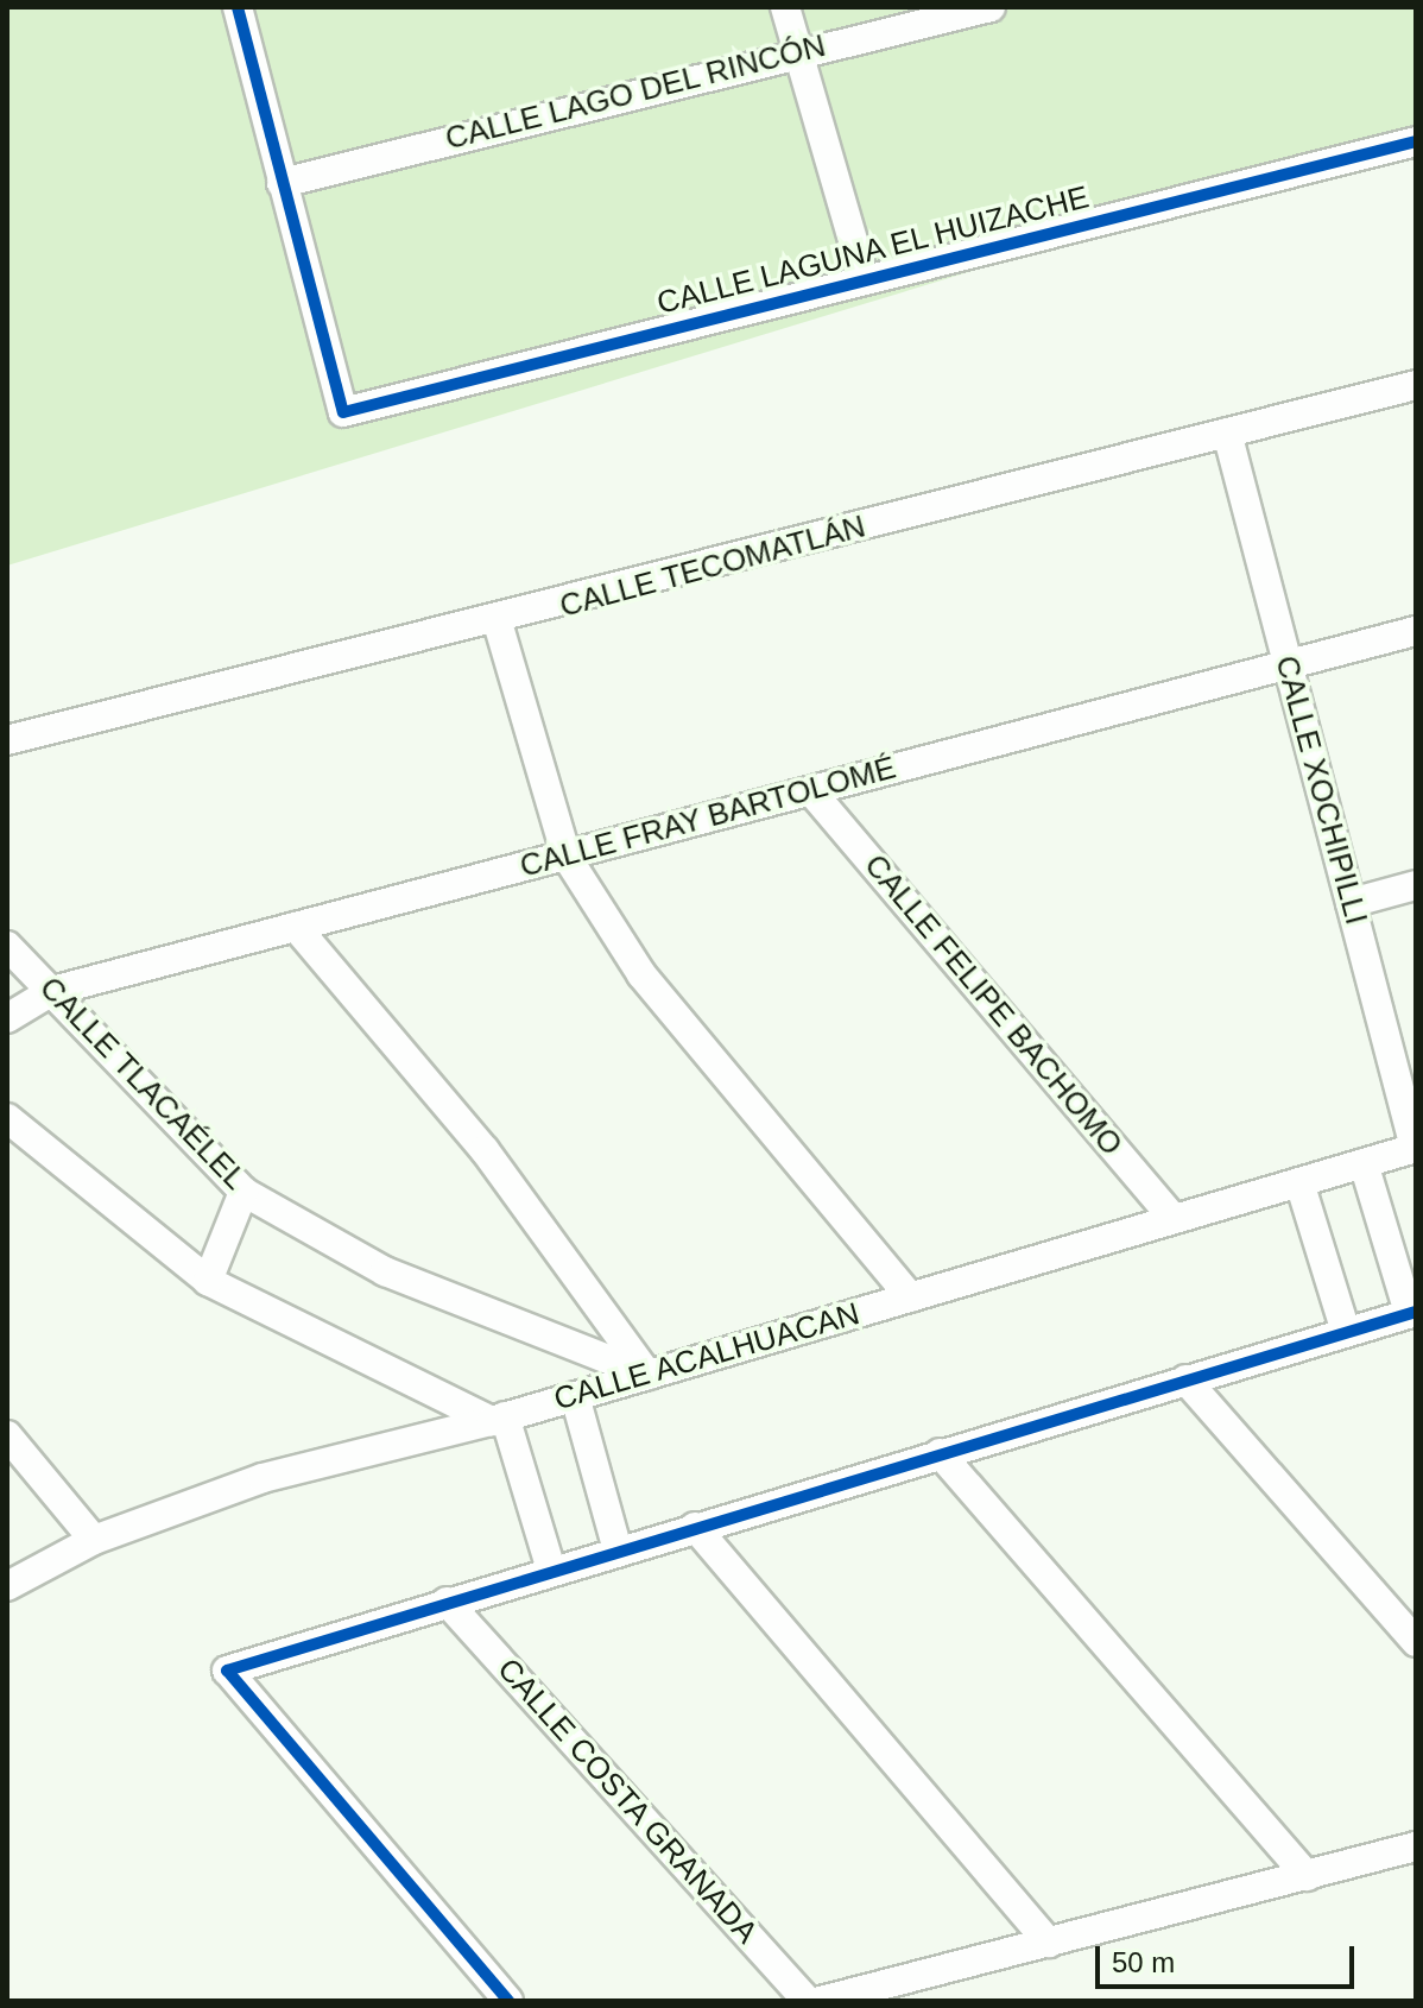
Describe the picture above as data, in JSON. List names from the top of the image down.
{
  "streets": {
    "street": [
      "CALLE LAGO DEL RINCÓN",
      "CALLE LAGUNA EL HUIZACHE",
      "CALLE TECOMATLÁN",
      "CALLE XOCHIPILLI",
      "CALLE FRAY BARTOLOMÉ",
      "CALLE FELIPE BACHOMO",
      "CALLE TLACAÉLEL",
      "CALLE ACALHUACAN",
      "CALLE COSTA GRANADA"
    ]
  },
  "crossings": [
    ["CALLE LAGO DEL RINCÓN", "CALLE LAGUNA EL HUIZACHE"],
    ["CALLE TECOMATLÁN", "CALLE XOCHIPILLI"],
    ["CALLE XOCHIPILLI", "CALLE FRAY BARTOLOMÉ"],
    ["CALLE XOCHIPILLI", "CALLE ACALHUACAN"],
    ["CALLE FRAY BARTOLOMÉ", "CALLE FELIPE BACHOMO"],
    ["CALLE FRAY BARTOLOMÉ", "CALLE TLACAÉLEL"],
    ["CALLE FELIPE BACHOMO", "CALLE ACALHUACAN"],
    ["CALLE TLACAÉLEL", "CALLE ACALHUACAN"]
  ],
  "scale_bar": "50 m"
}
